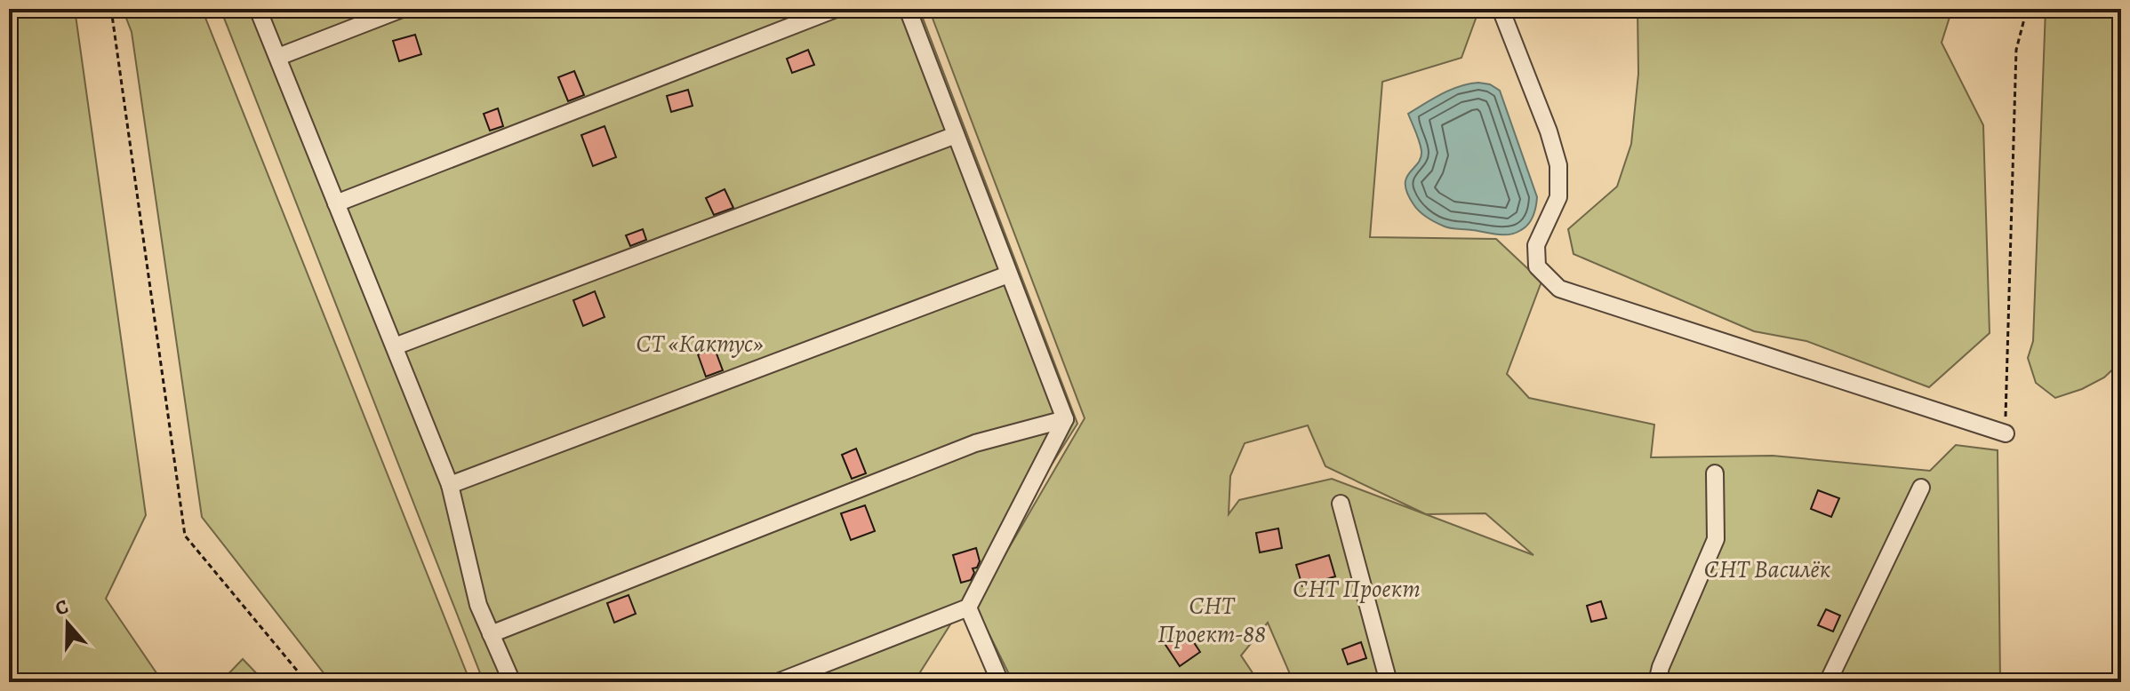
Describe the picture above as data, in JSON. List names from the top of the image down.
{
  "parks": [
    "СТ «Кактус»",
    "СНТ Василёк",
    "СНТ Проект",
    "СНТ Проект-88"
  ],
  "north": "top"
}
